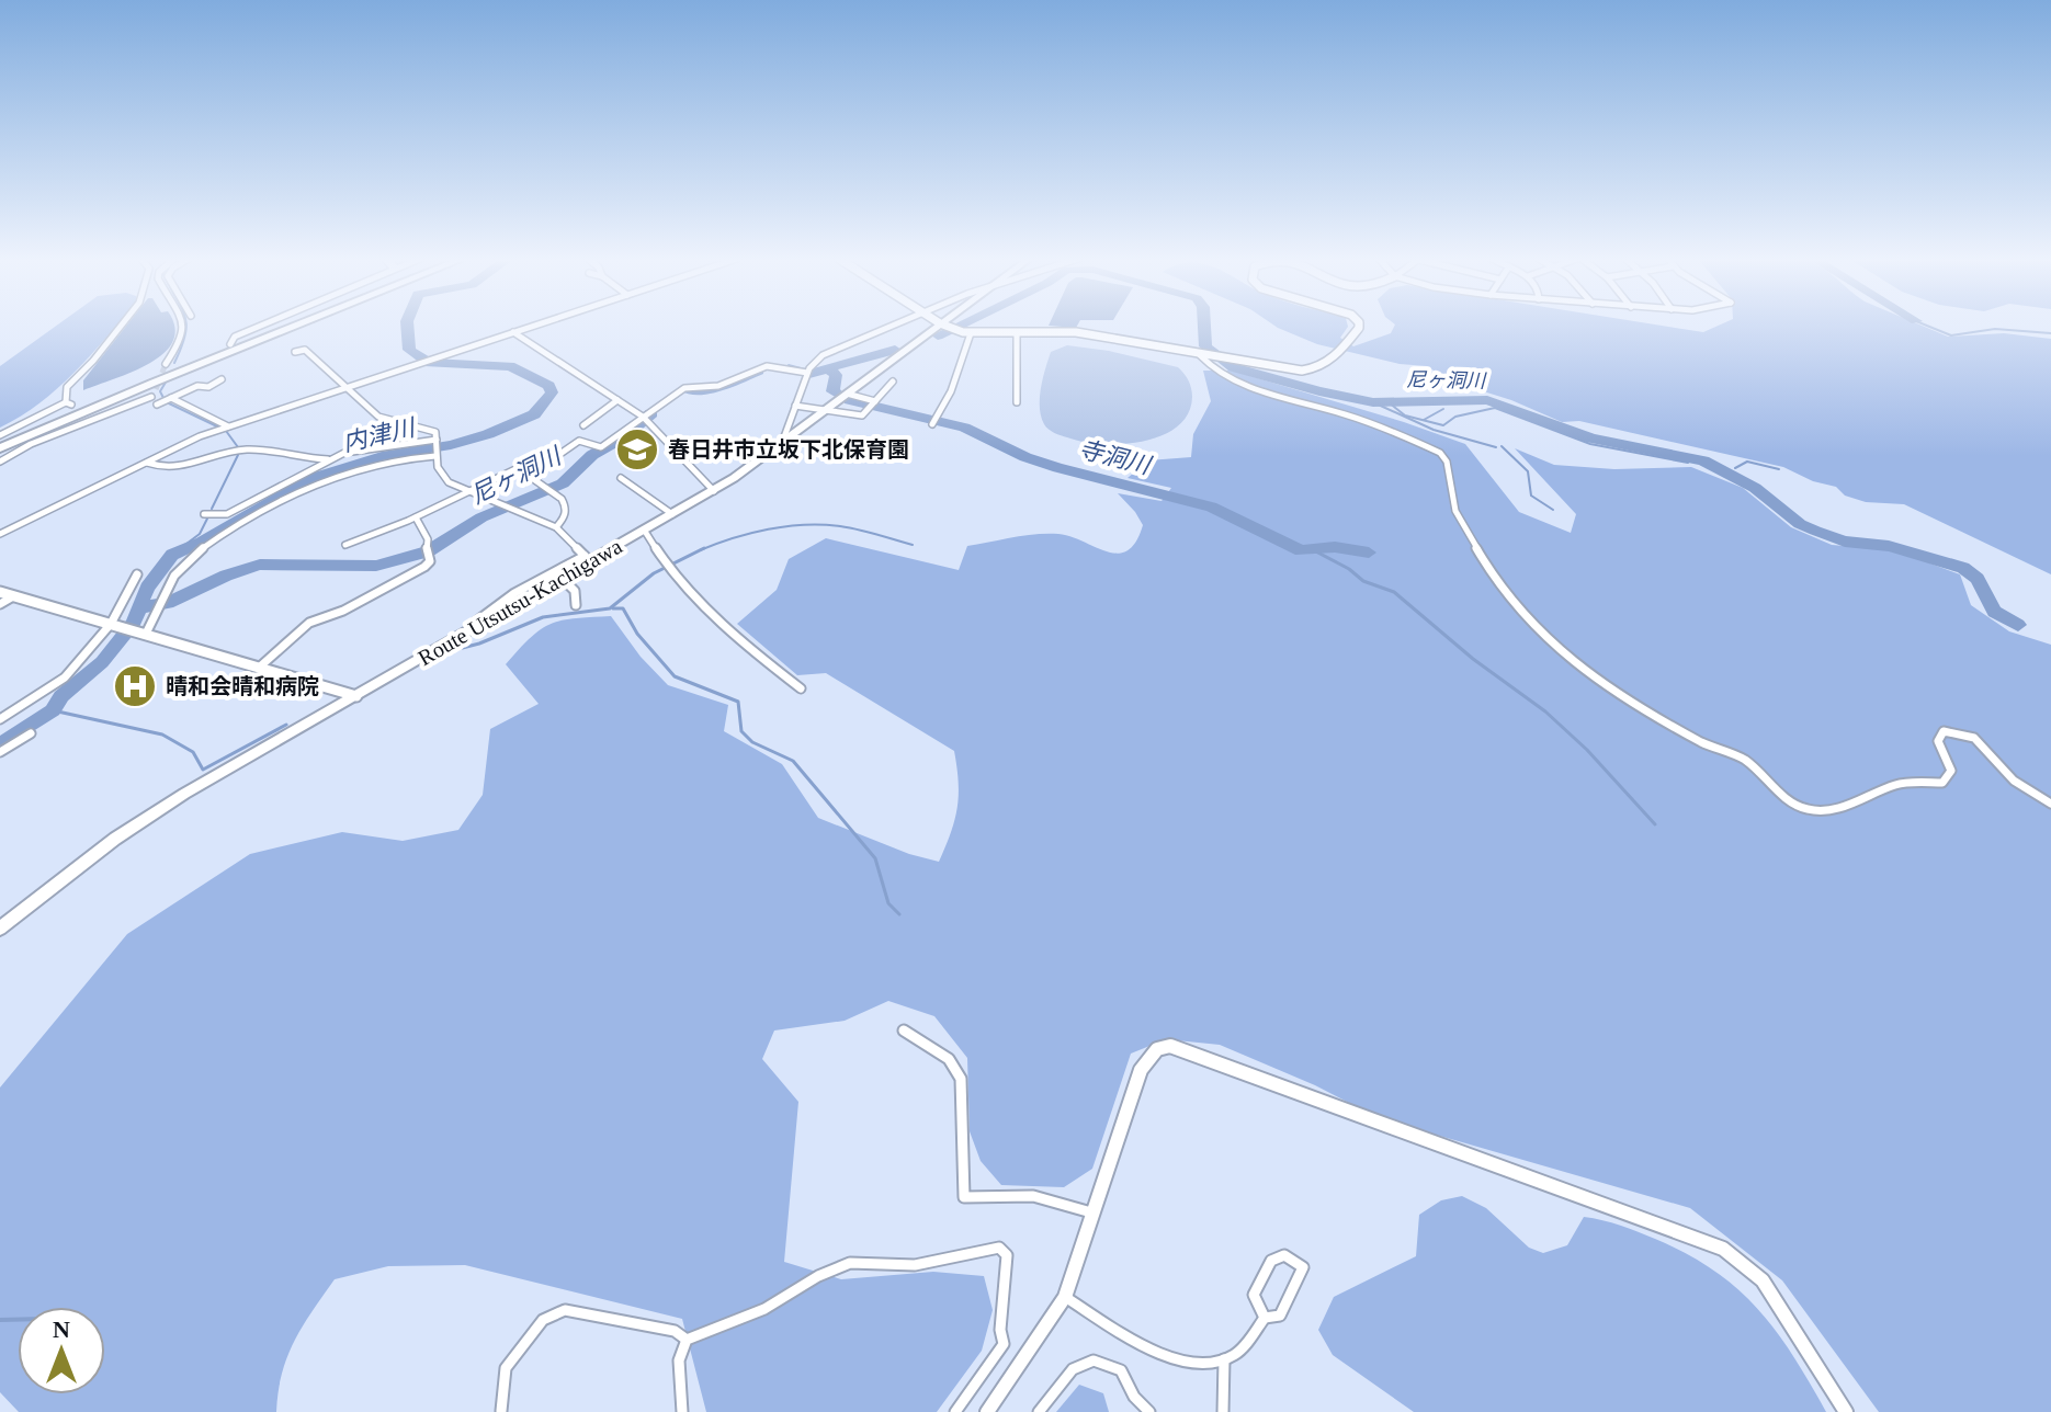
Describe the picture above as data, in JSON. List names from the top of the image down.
{
  "streets": {
    "main road": ["Route Utsutsu-Kachigawa"]
  },
  "water": ["尼ヶ洞川", "内津川", "寺洞川"],
  "places": {
    "school or university": ["春日井市立坂下北保育園"],
    "hospital": ["晴和会晴和病院"]
  },
  "north": "top"
}
